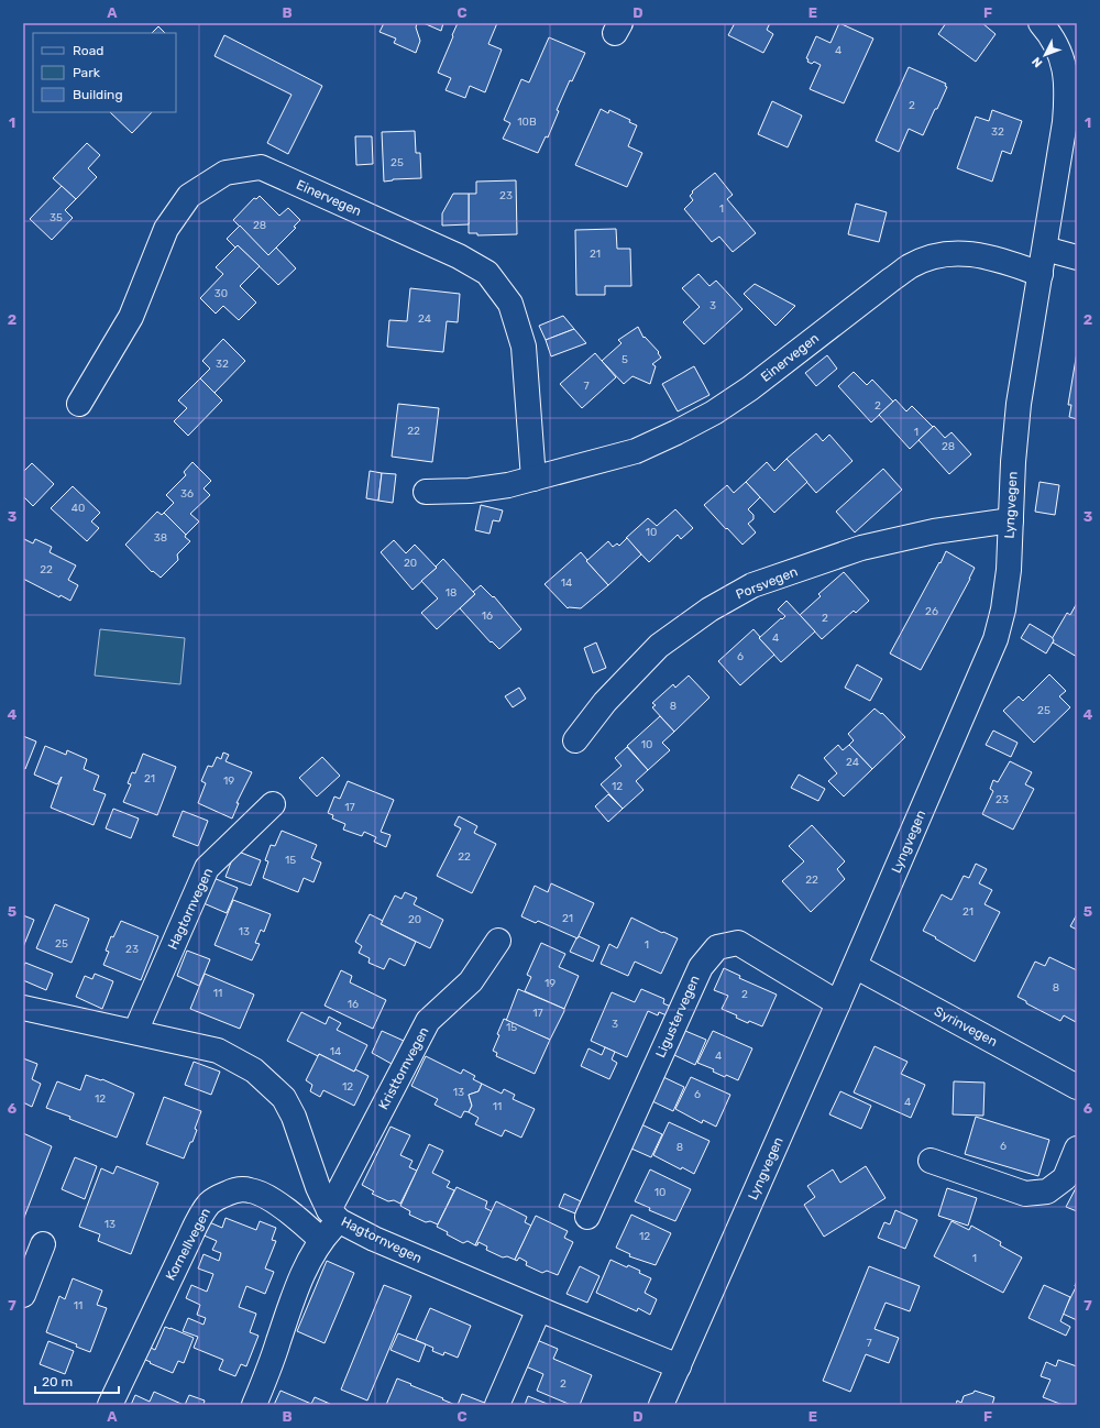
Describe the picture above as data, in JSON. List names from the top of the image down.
{
  "streets": {
    "street": [
      "Einervegen",
      "Lyngvegen",
      "Porsvegen",
      "Hagtornvegen",
      "Ligustervegen",
      "Syrinvegen",
      "Kristtornvegen",
      "Kornellvegen"
    ]
  },
  "crossings": [
    ["Einervegen", "Lyngvegen"],
    ["Lyngvegen", "Porsvegen"],
    ["Lyngvegen", "Hagtornvegen"],
    ["Lyngvegen", "Ligustervegen"],
    ["Lyngvegen", "Syrinvegen"],
    ["Hagtornvegen", "Kristtornvegen"]
  ],
  "house_numbers": [
    "4",
    "2",
    "10B",
    "32",
    "25",
    "23",
    "1",
    "35",
    "28",
    "21",
    "30",
    "3",
    "24",
    "5",
    "32",
    "7",
    "2",
    "22",
    "1",
    "28",
    "36",
    "40",
    "10",
    "38",
    "20",
    "22",
    "14",
    "18",
    "26",
    "16",
    "2",
    "4",
    "6",
    "8",
    "25",
    "10",
    "24",
    "21",
    "19",
    "12",
    "23",
    "17",
    "22",
    "15",
    "22",
    "21",
    "21",
    "20",
    "13",
    "25",
    "1",
    "23",
    "19",
    "8",
    "11",
    "2",
    "16",
    "17",
    "3",
    "15",
    "14",
    "4",
    "12",
    "13",
    "6",
    "12",
    "4",
    "11",
    "6",
    "8",
    "10",
    "13",
    "12",
    "1",
    "11",
    "7",
    "2"
  ],
  "legend": ["Road", "Park", "Building"],
  "scale_bar": "20 m",
  "north": "bottom left",
  "grid": {
    "columns": [
      "A",
      "B",
      "C",
      "D",
      "E",
      "F"
    ],
    "rows": [
      "1",
      "2",
      "3",
      "4",
      "5",
      "6",
      "7"
    ]
  }
}
